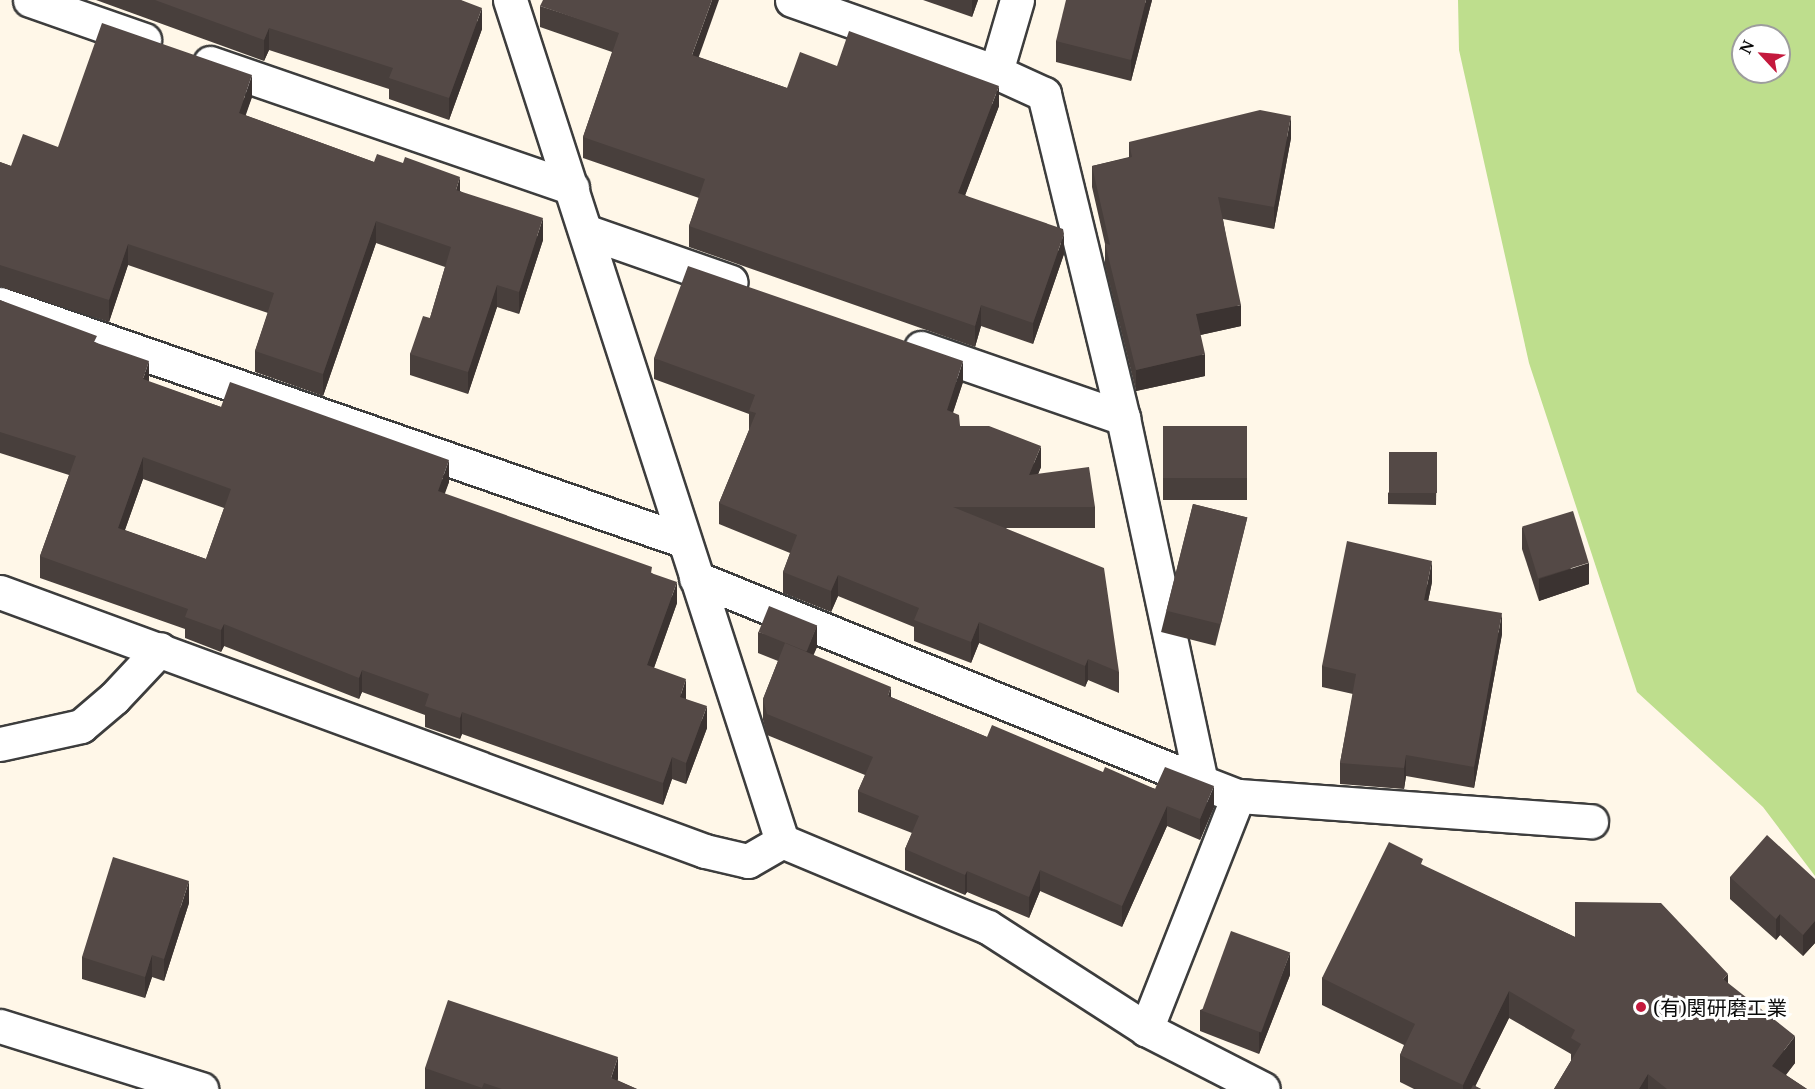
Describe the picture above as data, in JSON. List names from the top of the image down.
{
  "places": ["(有)関研磨工業"],
  "north": "top left"
}
